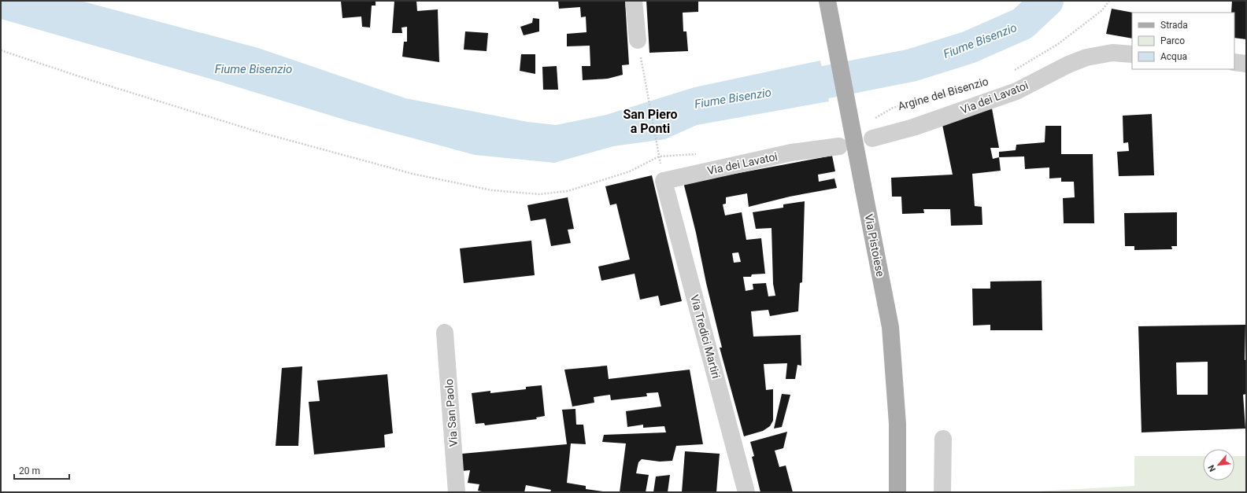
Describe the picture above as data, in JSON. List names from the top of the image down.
{
  "streets": {
    "main road": ["Via Pistoiese"],
    "street": ["Via dei Lavatoi", "Via Tredici Martiri", "Via San Paolo"],
    "path": ["Argine del Bisenzio"]
  },
  "crossings": [
    ["Argine del Bisenzio", "Via Pistoiese"],
    ["Via dei Lavatoi", "Via Tredici Martiri"]
  ],
  "districts": ["San Piero a Ponti"],
  "water": ["Fiume Bisenzio"],
  "legend": ["Strada", "Parco", "Acqua"],
  "scale_bar": "20 m",
  "north": "bottom left"
}
